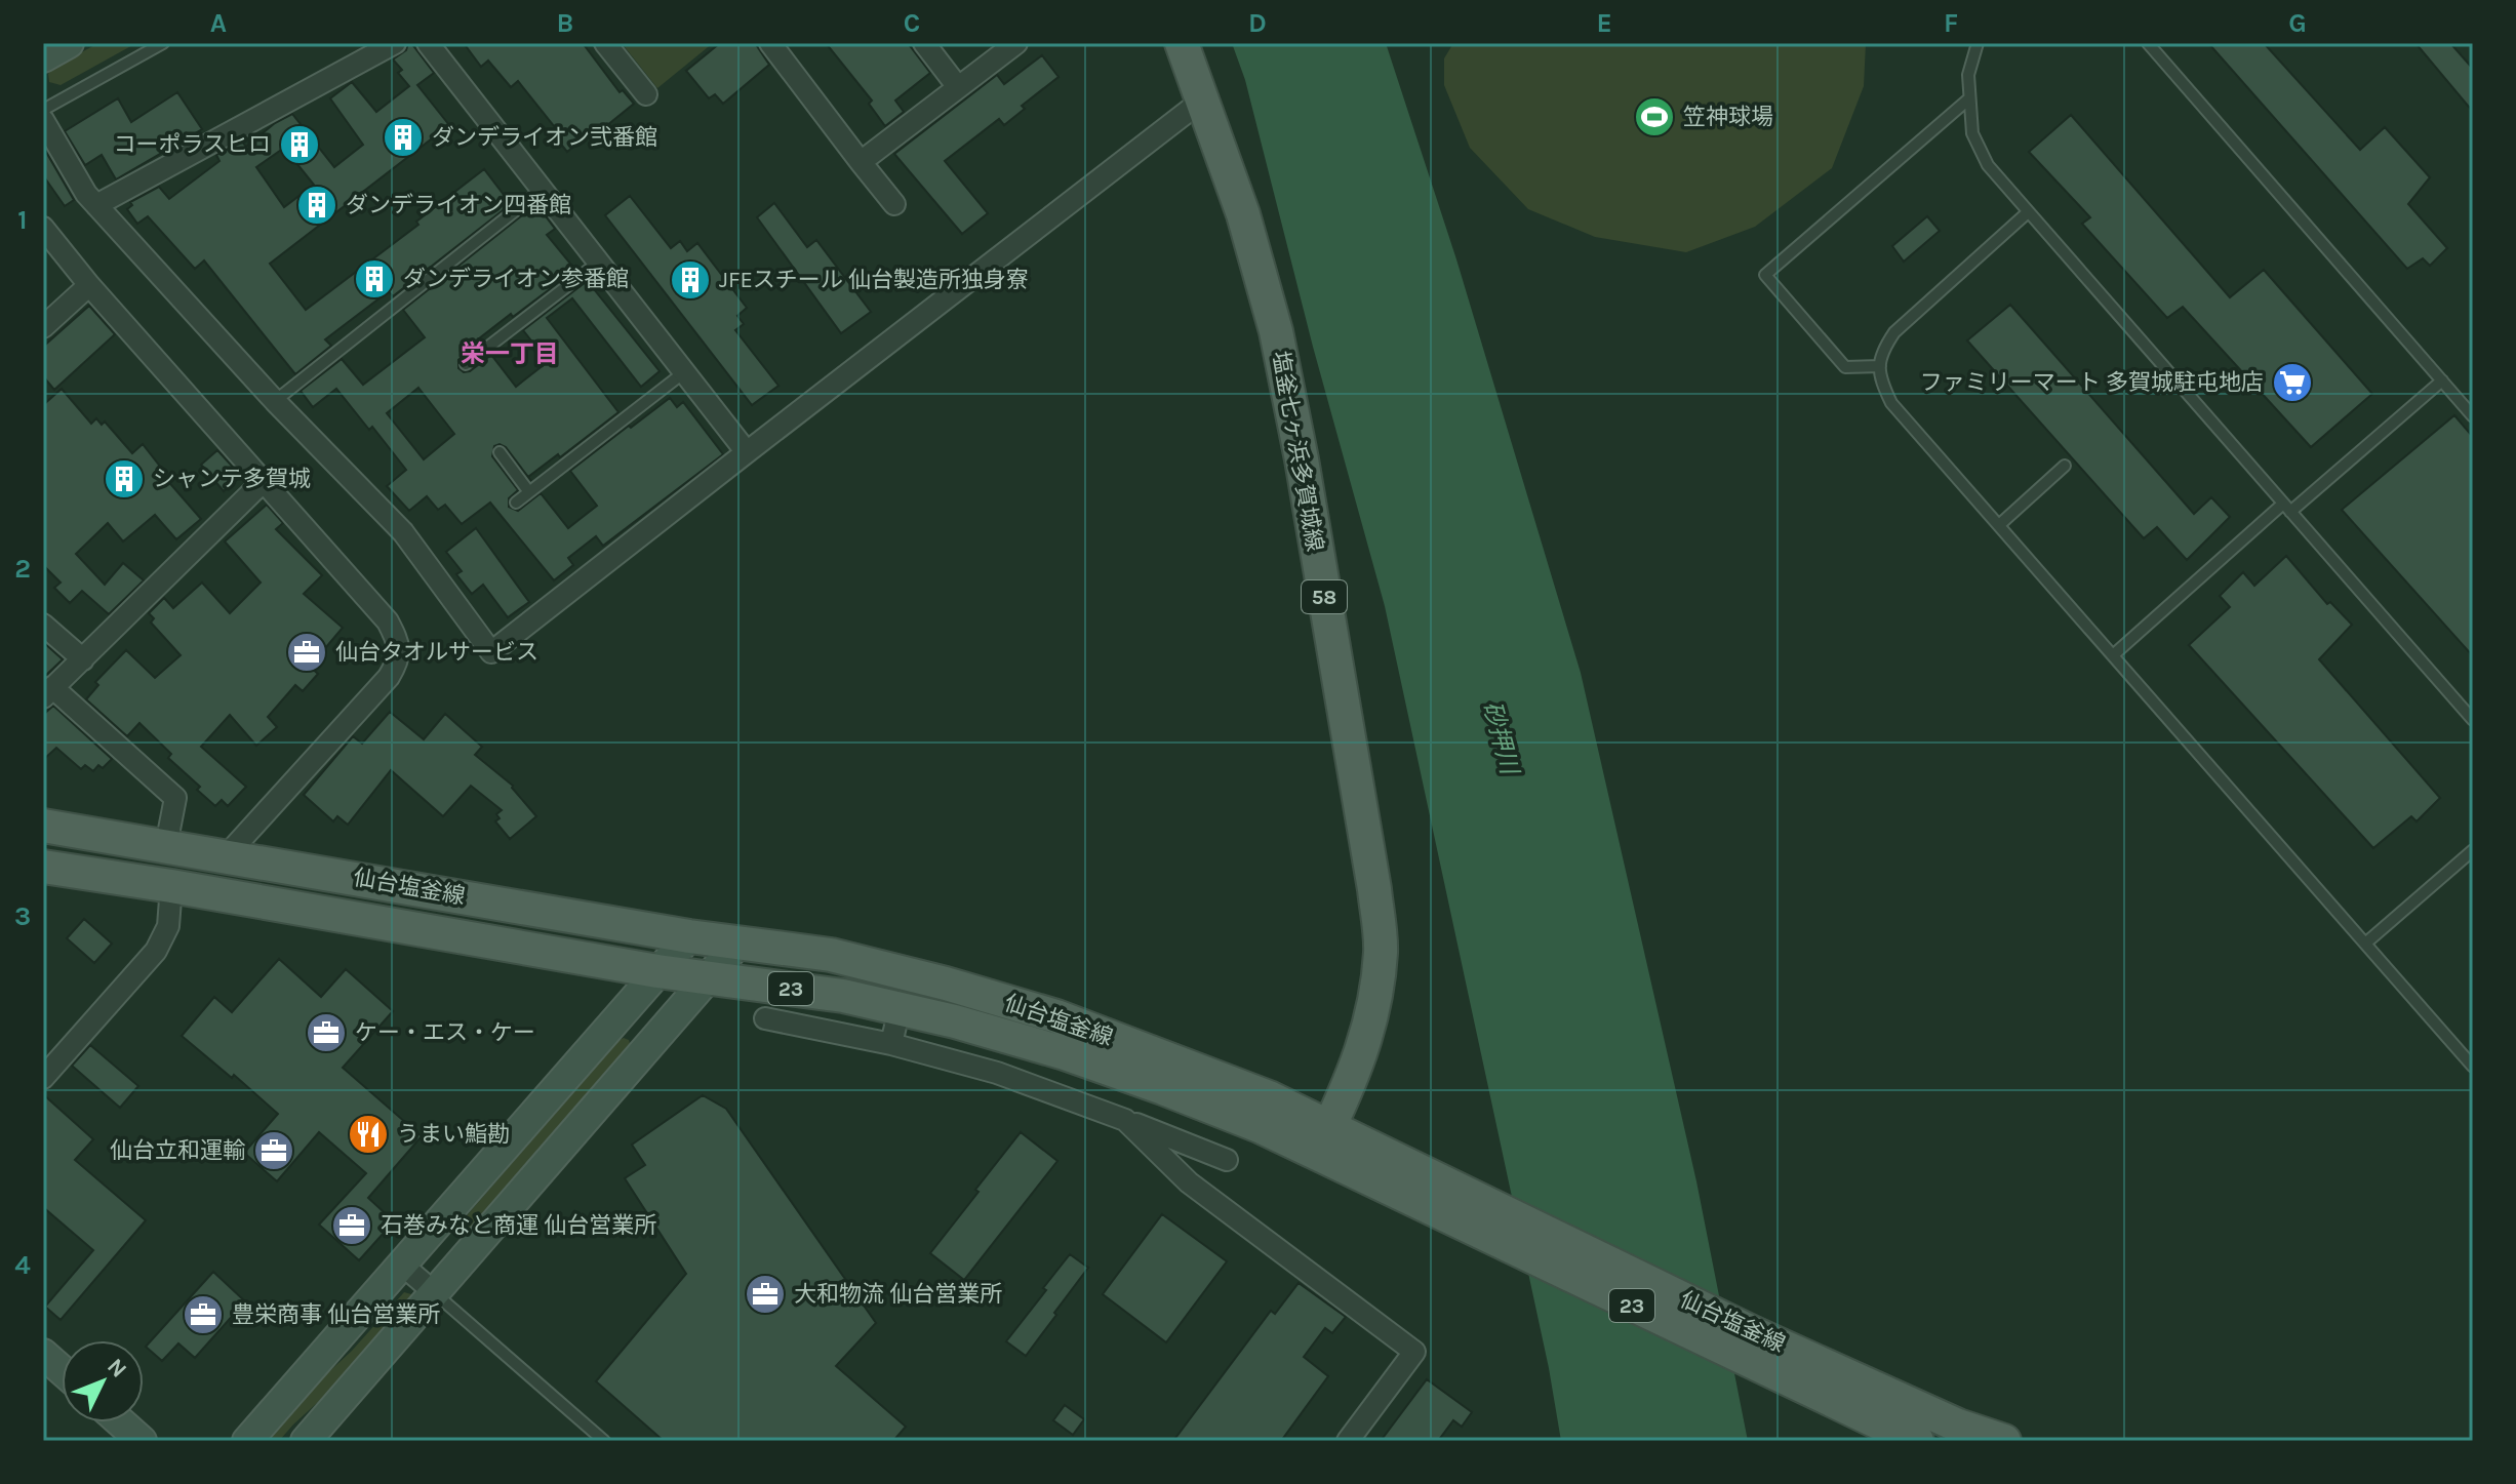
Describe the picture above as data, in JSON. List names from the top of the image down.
{
  "streets": {
    "main road": [
      "塩釜七ヶ浜多賀城線",
      "58",
      "仙台塩釜線",
      "23"
    ]
  },
  "crossings": [
    ["塩釜七ヶ浜多賀城線", "仙台塩釜線"]
  ],
  "districts": ["栄一丁目"],
  "water": ["砂押川"],
  "places": {
    "sports": ["笠神球場"],
    "building": [
      "ダンデライオン弐番館",
      "コーポラスヒロ",
      "ダンデライオン四番館",
      "ダンデライオン参番館",
      "JFEスチール 仙台製造所独身寮",
      "シャンテ多賀城"
    ],
    "supermarket": ["ファミリーマート 多賀城駐屯地店"],
    "office": [
      "仙台タオルサービス",
      "ケー・エス・ケー",
      "仙台立和運輸",
      "石巻みなと商運 仙台営業所",
      "大和物流 仙台営業所",
      "豊栄商事 仙台営業所"
    ],
    "restaurant": ["うまい鮨勘"]
  },
  "north": "top right",
  "grid": {
    "columns": [
      "A",
      "B",
      "C",
      "D",
      "E",
      "F",
      "G"
    ],
    "rows": [
      "1",
      "2",
      "3",
      "4"
    ]
  }
}
